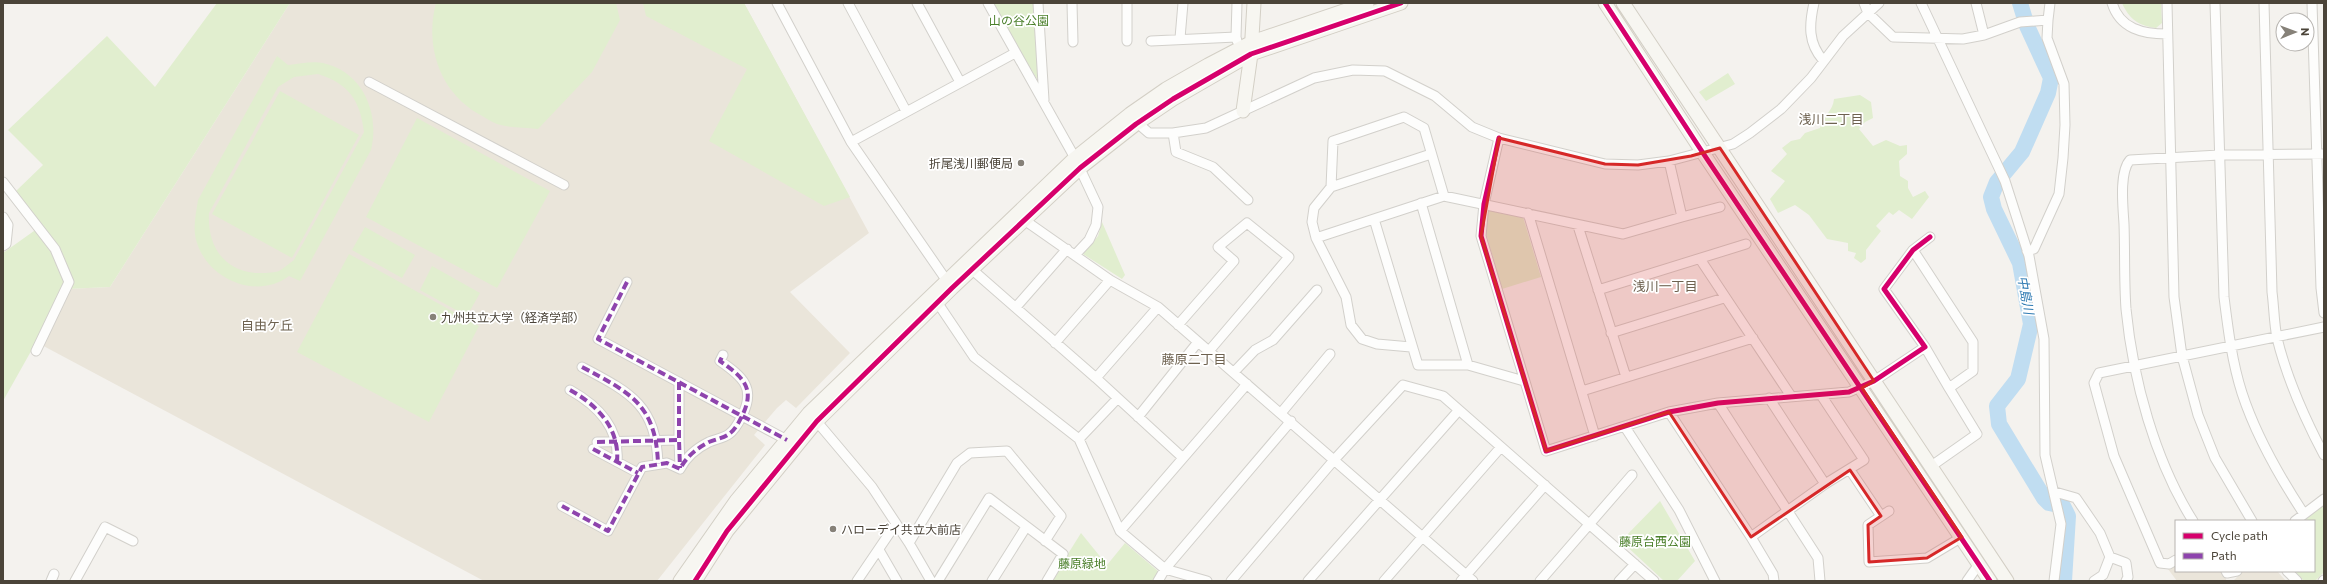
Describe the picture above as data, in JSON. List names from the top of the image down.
{
  "districts": [
    "浅川二丁目",
    "浅川一丁目",
    "自由ケ丘",
    "藤原二丁目"
  ],
  "water": ["中島川"],
  "parks": ["山の谷公園", "藤原台西公園", "藤原緑地"],
  "places": ["折尾浅川郵便局", "九州共立大学（経済学部）", "ハローデイ共立大前店"],
  "legend": ["Cycle path", "Path"],
  "north": "right"
}
